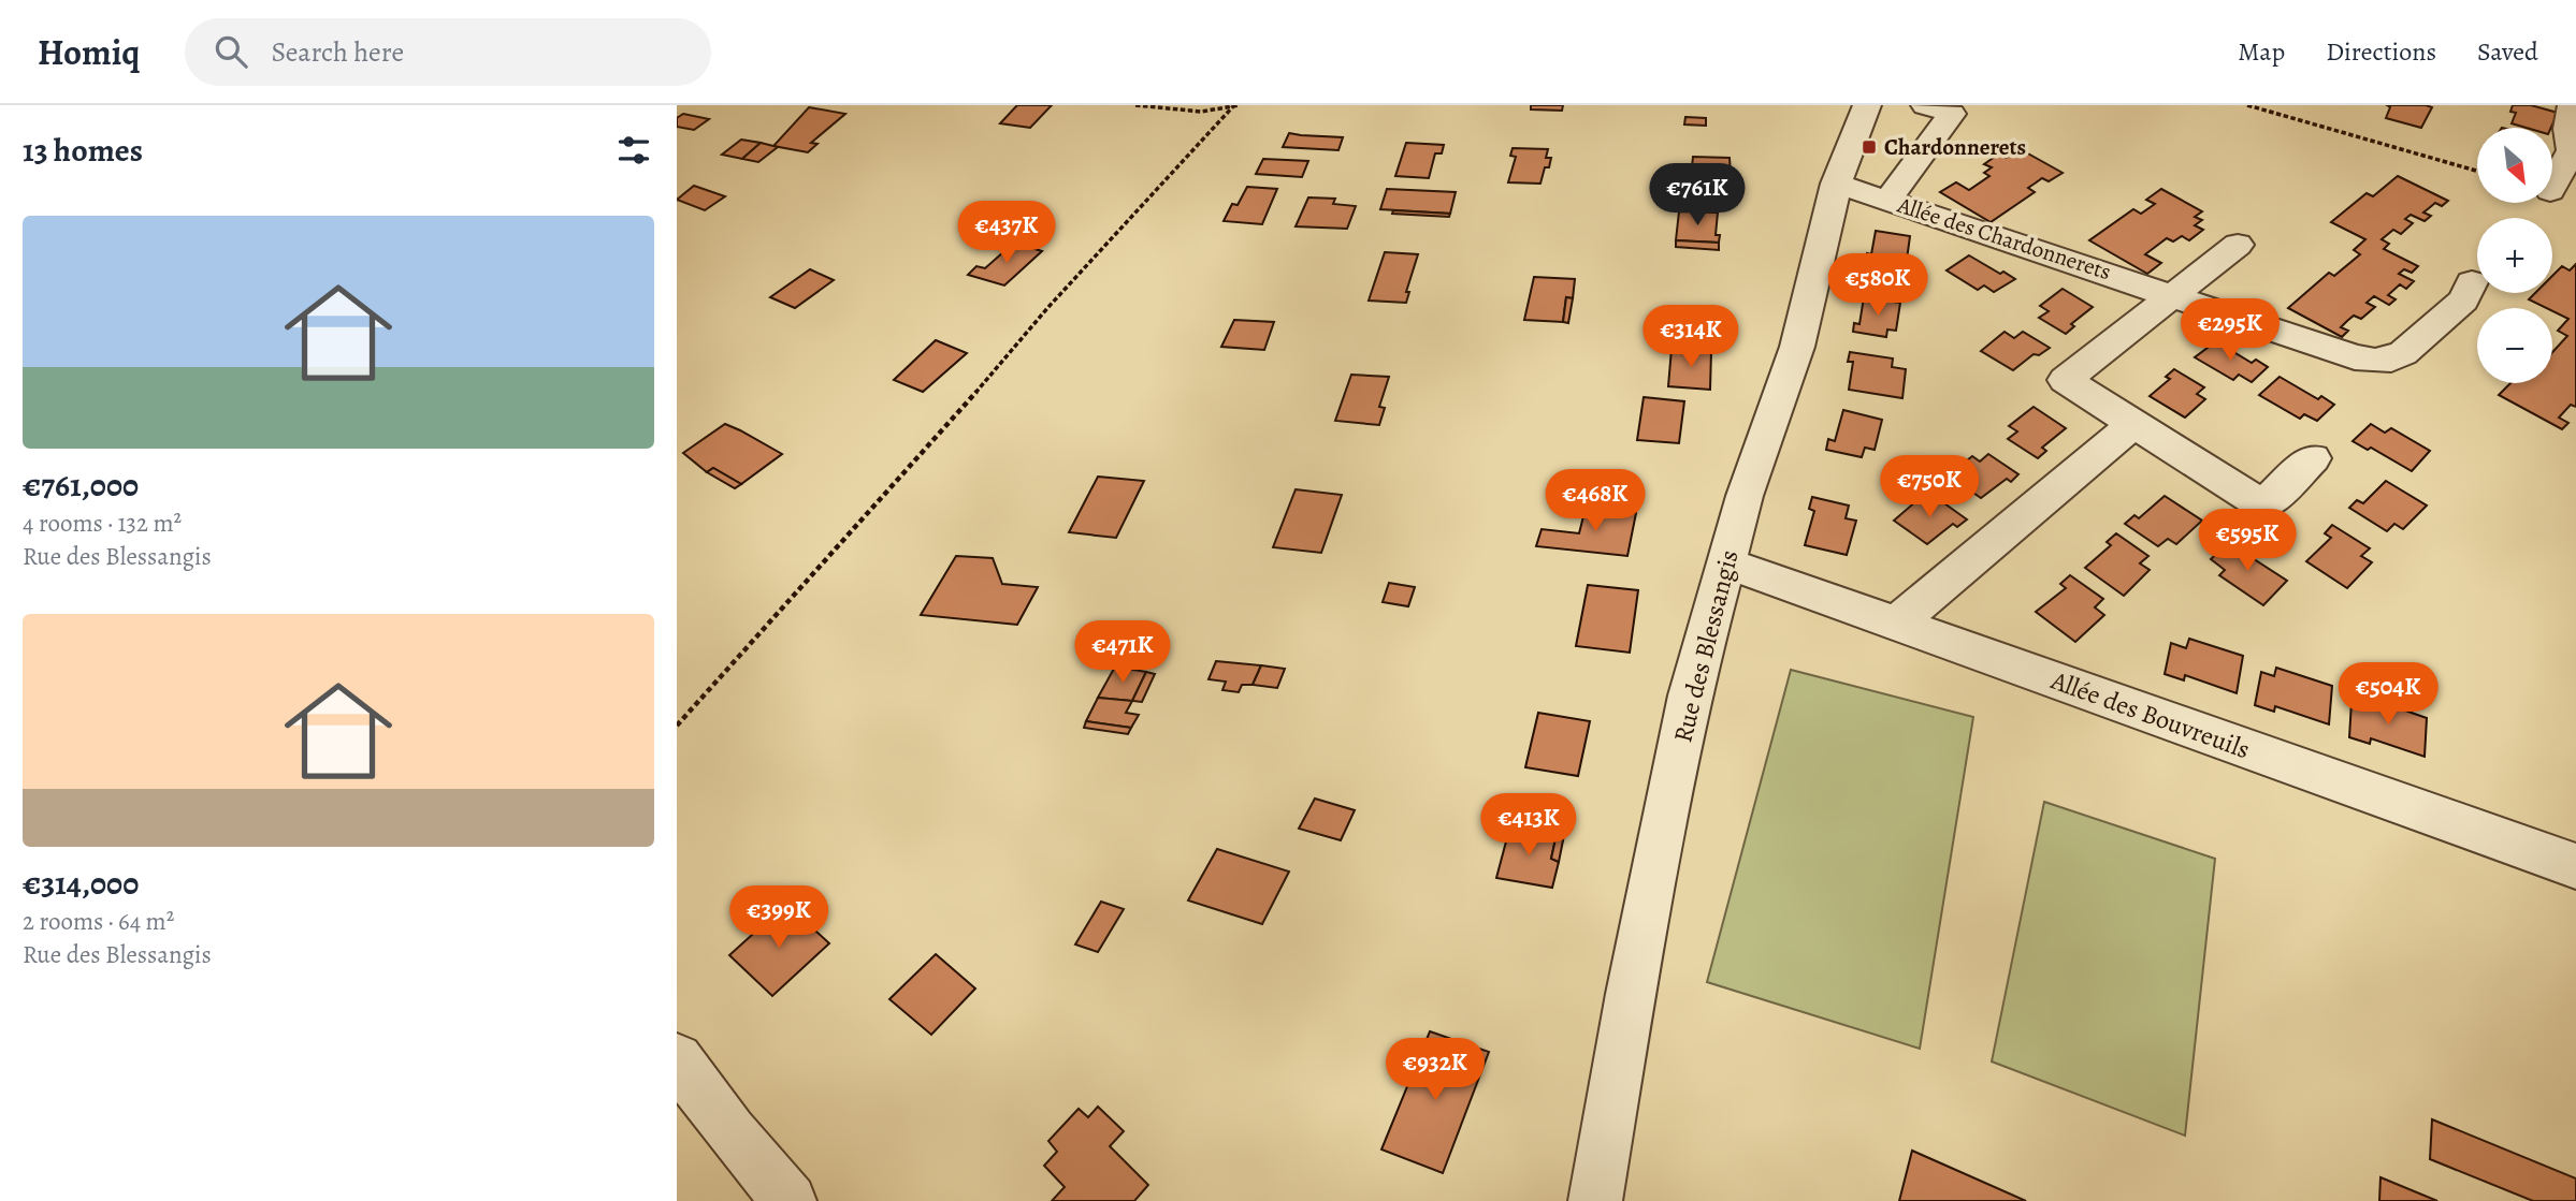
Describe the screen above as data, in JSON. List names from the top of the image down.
{
  "streets": {
    "street": ["Allée des Chardonnerets", "Rue des Blessangis", "Allée des Bouvreuils"]
  },
  "crossings": [
    ["Allée des Chardonnerets", "Rue des Blessangis"],
    ["Rue des Blessangis", "Allée des Bouvreuils"]
  ],
  "places": {
    "transit": ["Chardonnerets"]
  },
  "north": "bottom right",
  "page": {
    "header": "Homiq",
    "search": "Search here",
    "nav": ["Map", "Directions", "Saved"],
    "heading": "13 homes",
    "map_buttons": ["+", "−"],
    "price": [
      "€761K",
      "€437K",
      "€580K",
      "€295K",
      "€314K",
      "€750K",
      "€468K",
      "€595K",
      "€471K",
      "€504K",
      "€413K",
      "€399K",
      "€932K"
    ],
    "list": [
      {
        "name": "€761,000",
        "note": "4 rooms · 132 m² · Rue des Blessangis"
      },
      {
        "name": "€314,000",
        "note": "2 rooms · 64 m² · Rue des Blessangis"
      }
    ]
  }
}
